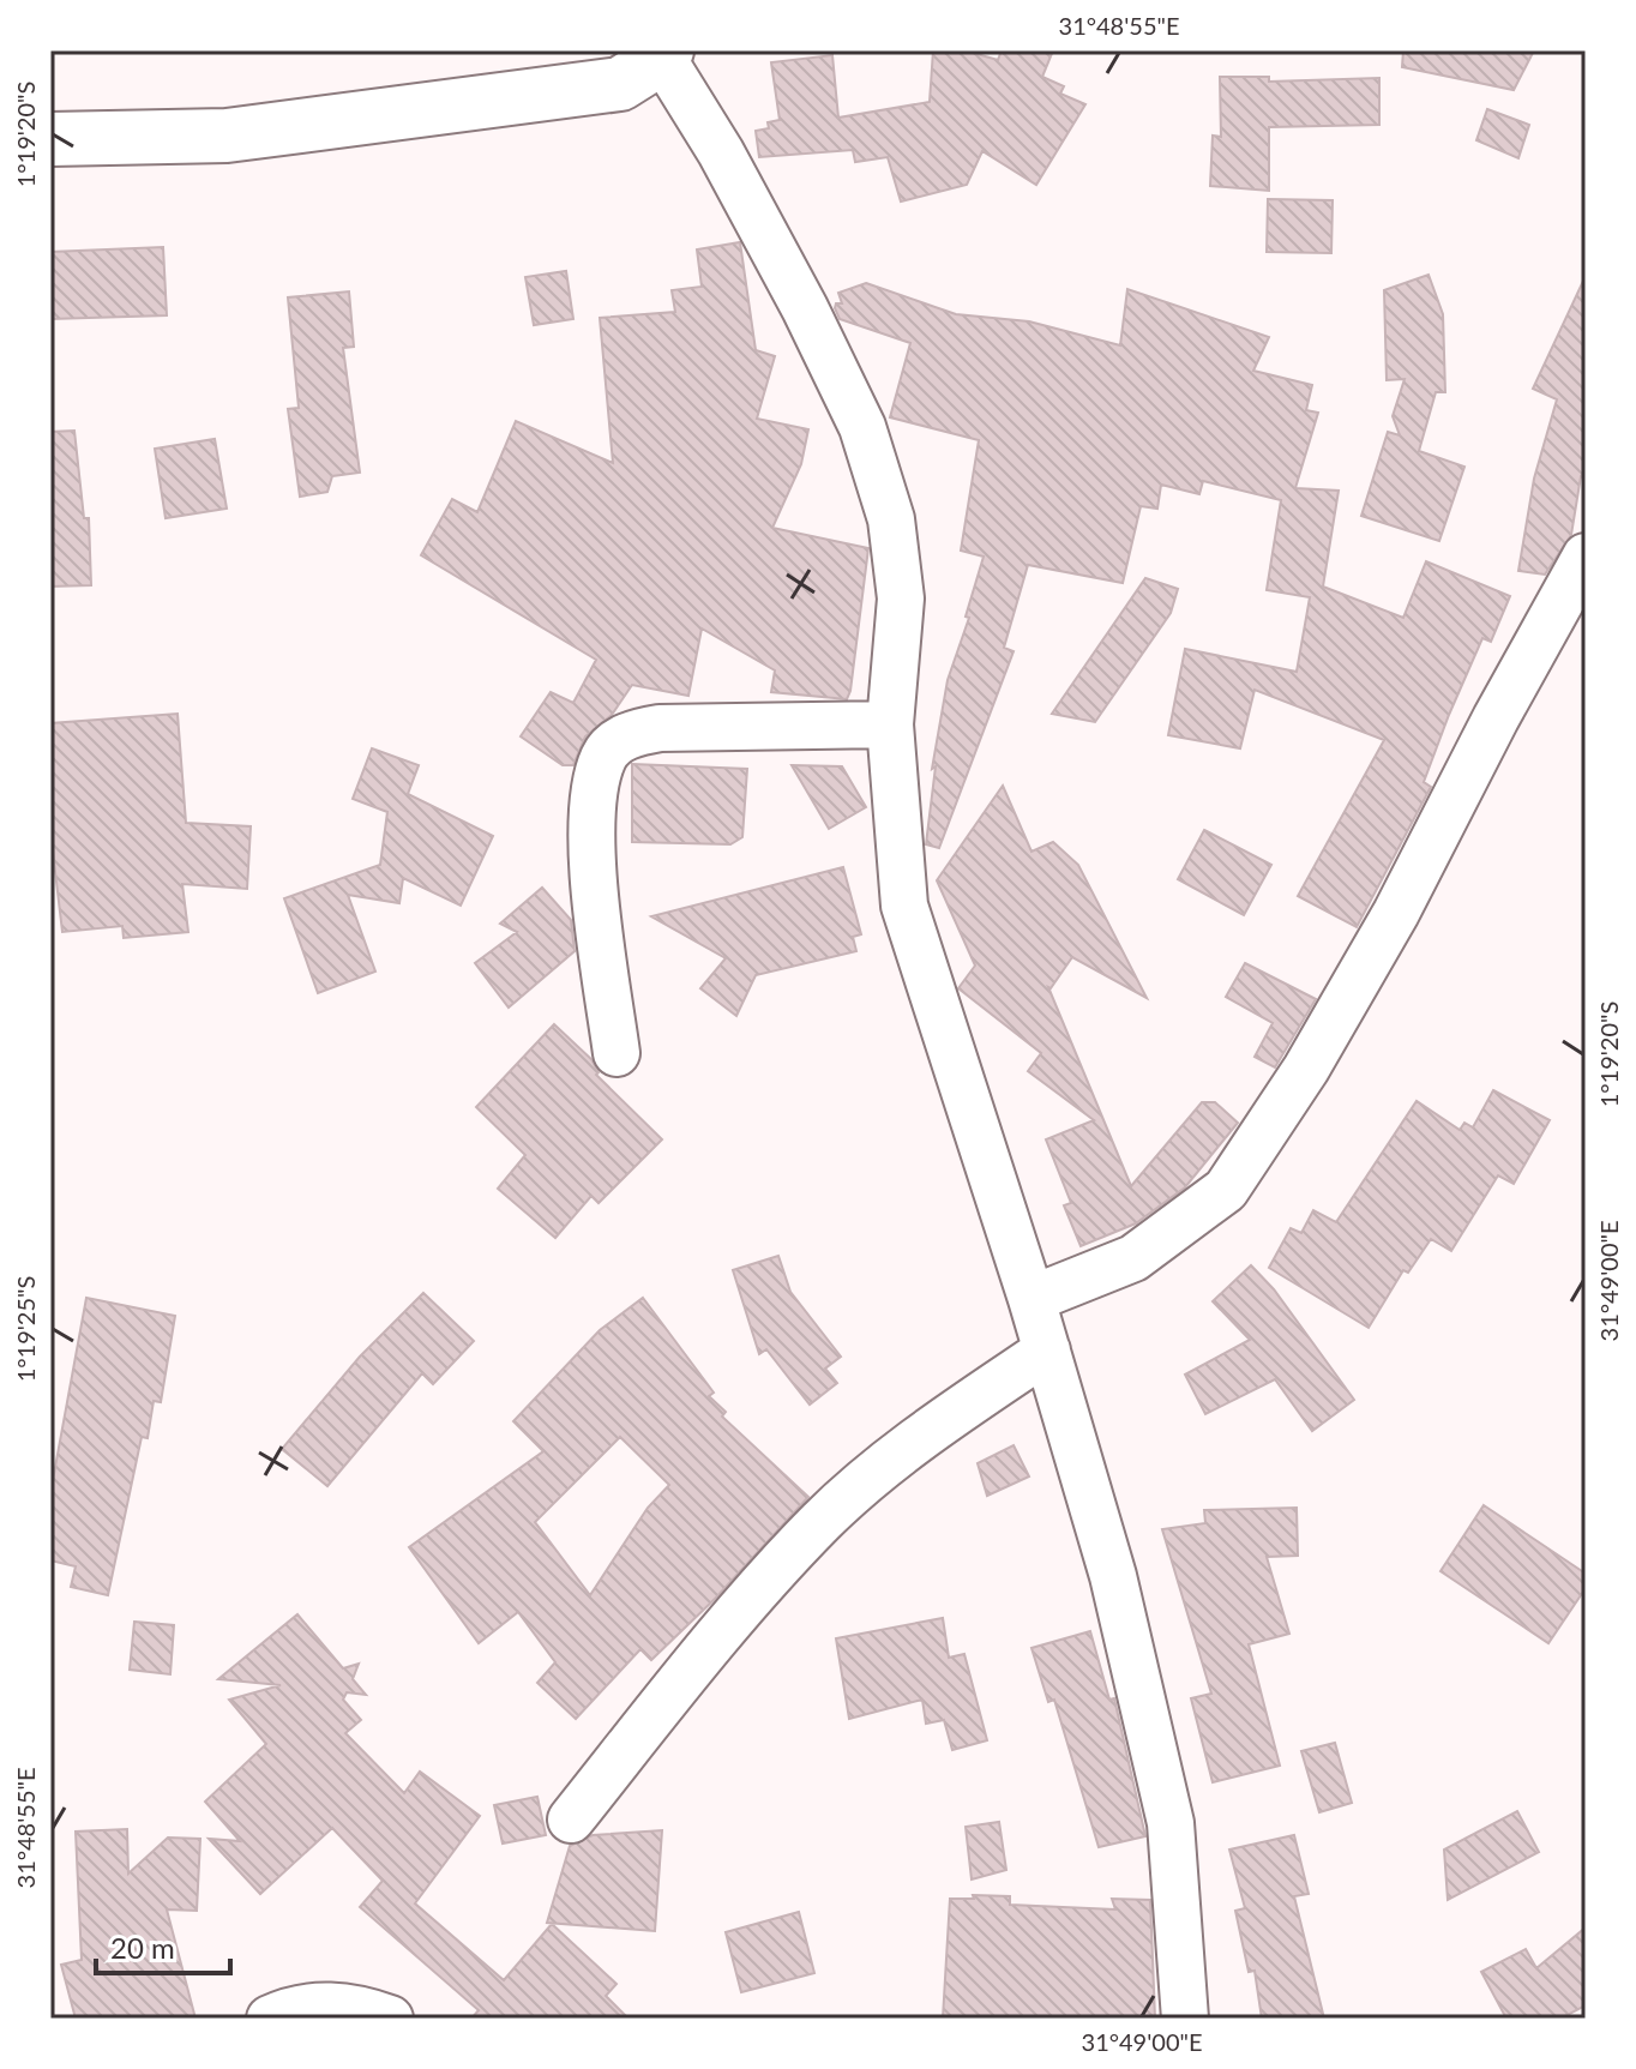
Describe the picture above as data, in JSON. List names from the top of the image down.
{
  "scale_bar": "20 m",
  "coordinates": [
    "31°48'55\"E",
    "1°19'20\"S",
    "31°49'00\"E",
    "1°19'25\"S"
  ]
}
